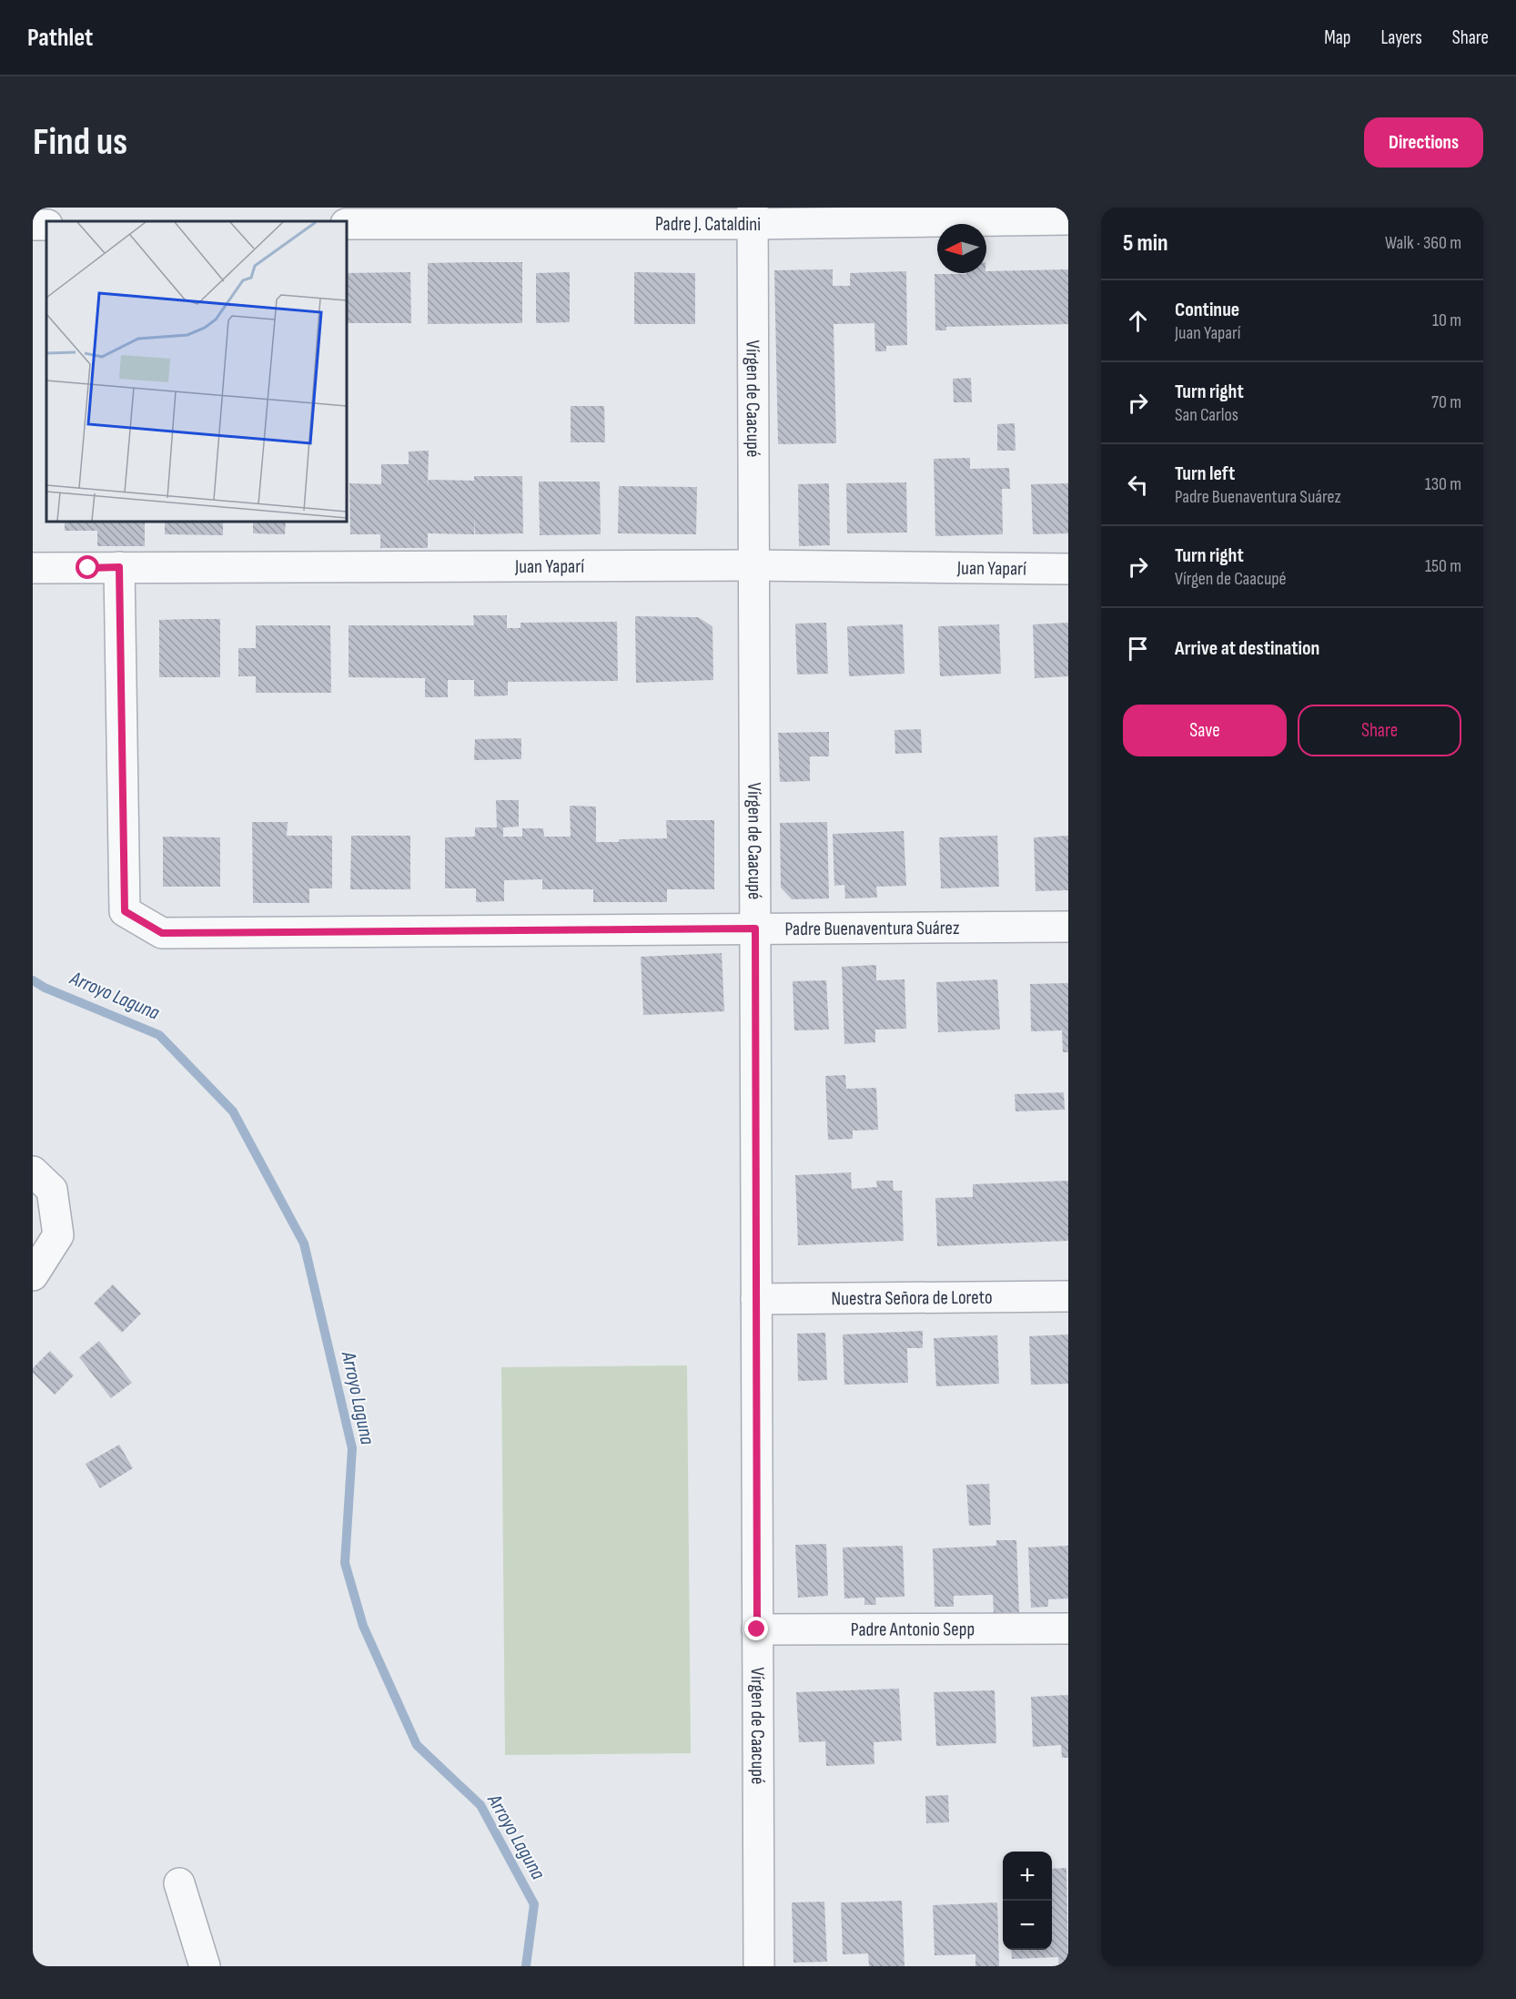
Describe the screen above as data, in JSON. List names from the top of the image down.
{
  "streets": {
    "street": [
      "Padre J. Cataldini",
      "Vírgen de Caacupé",
      "Juan Yaparí",
      "Padre Buenaventura Suárez",
      "Nuestra Señora de Loreto",
      "Padre Antonio Sepp"
    ]
  },
  "crossings": [
    ["Padre J. Cataldini", "Vírgen de Caacupé"],
    ["Vírgen de Caacupé", "Juan Yaparí"],
    ["Vírgen de Caacupé", "Padre Buenaventura Suárez"],
    ["Vírgen de Caacupé", "Nuestra Señora de Loreto"],
    ["Vírgen de Caacupé", "Padre Antonio Sepp"],
    ["Juan Yaparí", "Padre Buenaventura Suárez"]
  ],
  "water": ["Arroyo Laguna"],
  "north": "left",
  "page": {
    "header": "Pathlet",
    "nav": ["Map", "Layers", "Share"],
    "buttons": [
      "Directions",
      ["Save", "Share"]
    ],
    "title": "Find us",
    "heading": ["5 min", "Walk · 360 m"],
    "list": [
      ["Continue", "Juan Yaparí", "10 m"],
      ["Turn right", "San Carlos", "70 m"],
      ["Turn left", "Padre Buenaventura Suárez", "130 m"],
      ["Turn right", "Vírgen de Caacupé", "150 m"],
      "Arrive at destination"
    ],
    "map_buttons": ["+", "−"]
  }
}
